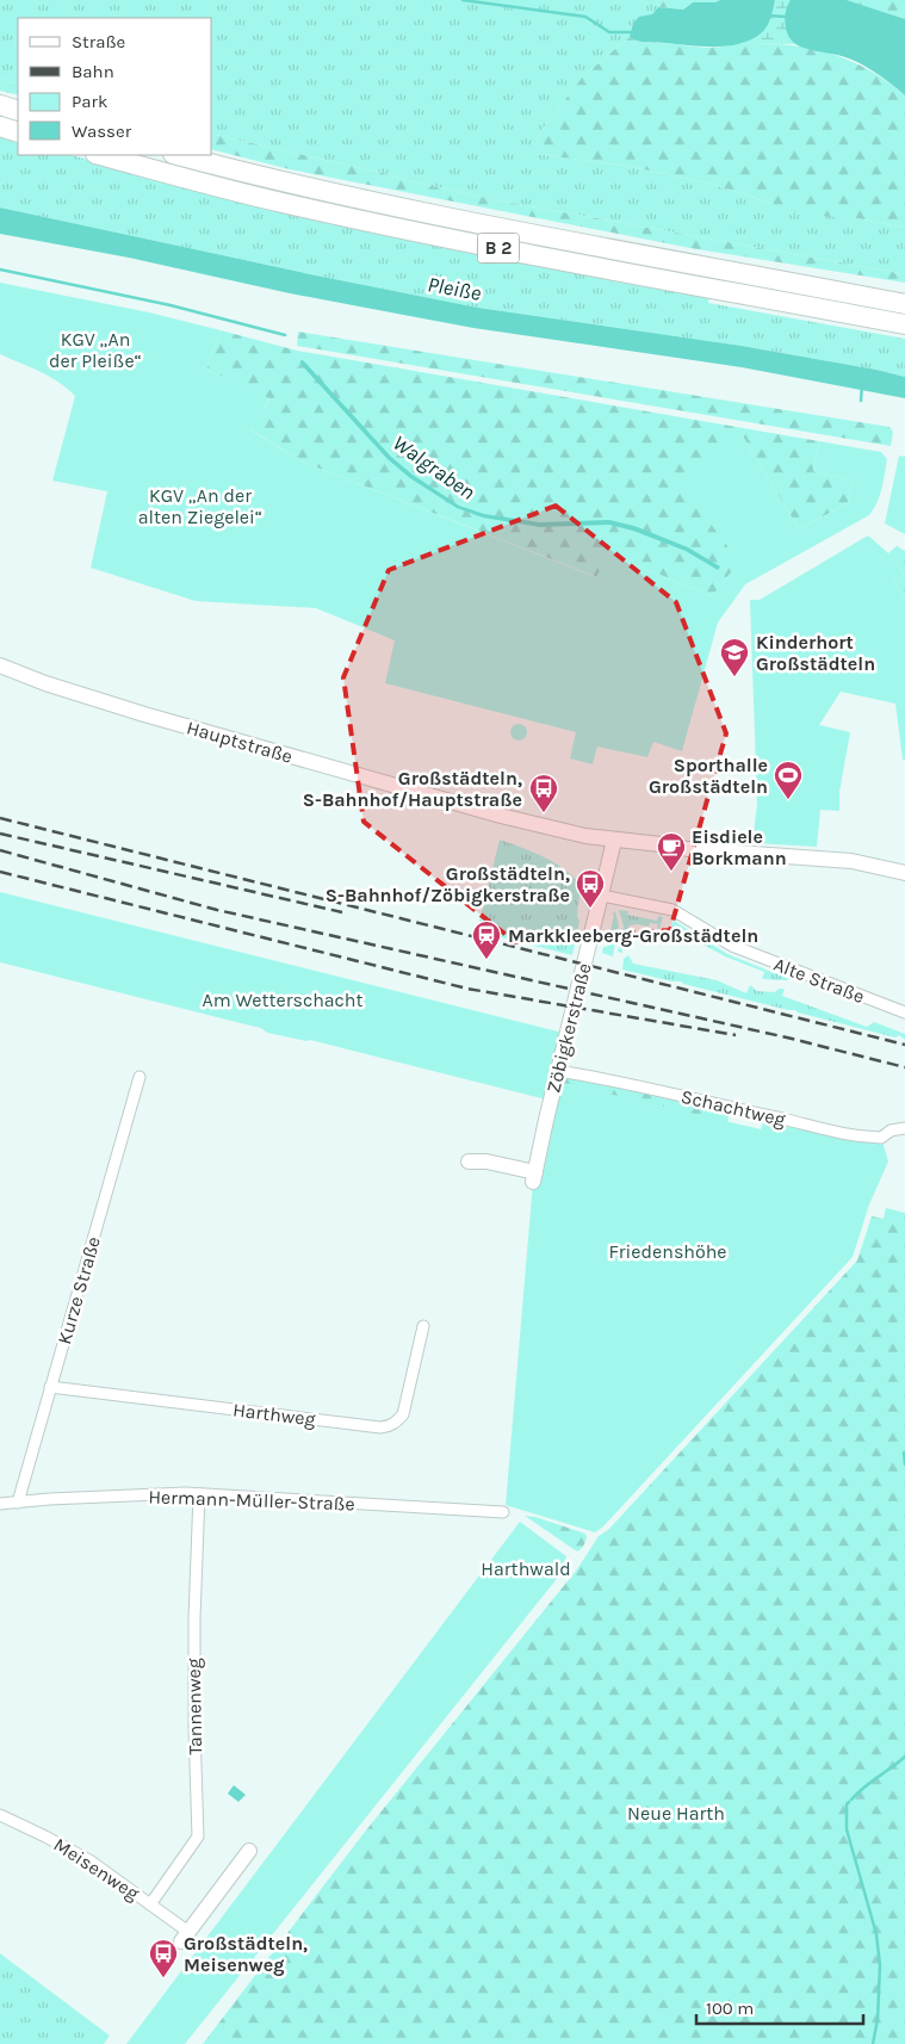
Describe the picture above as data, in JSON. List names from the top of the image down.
{
  "streets": {
    "highway": ["B 2"],
    "main road": ["Hauptstraße", "Zöbigkerstraße"],
    "street": [
      "Alte Straße",
      "Schachtweg",
      "Kurze Straße",
      "Harthweg",
      "Hermann-Müller-Straße",
      "Tannenweg",
      "Meisenweg"
    ]
  },
  "crossings": [
    ["Hauptstraße", "Zöbigkerstraße"],
    ["Alte Straße", "Zöbigkerstraße"],
    ["Zöbigkerstraße", "Schachtweg"],
    ["Kurze Straße", "Harthweg"],
    ["Kurze Straße", "Hermann-Müller-Straße"],
    ["Hermann-Müller-Straße", "Tannenweg"],
    ["Tannenweg", "Meisenweg"]
  ],
  "water": ["Pleiße", "Walgraben"],
  "parks": [
    "KGV „An der Pleiße“",
    "KGV „An der alten Ziegelei“",
    "Am Wetterschacht",
    "Friedenshöhe",
    "Harthwald",
    "Neue Harth"
  ],
  "places": {
    "school or university": ["Kinderhort Großstädteln"],
    "sports": ["Sporthalle Großstädteln"],
    "bus stop": ["Großstädteln, S-Bahnhof/Hauptstraße", "Großstädteln, S-Bahnhof/Zöbigkerstraße", "Großstädteln, Meisenweg"],
    "cafe": ["Eisdiele Borkmann"],
    "station": ["Markkleeberg-Großstädteln"]
  },
  "legend": [
    "Straße",
    "Bahn",
    "Park",
    "Wasser"
  ],
  "scale_bar": "100 m"
}
